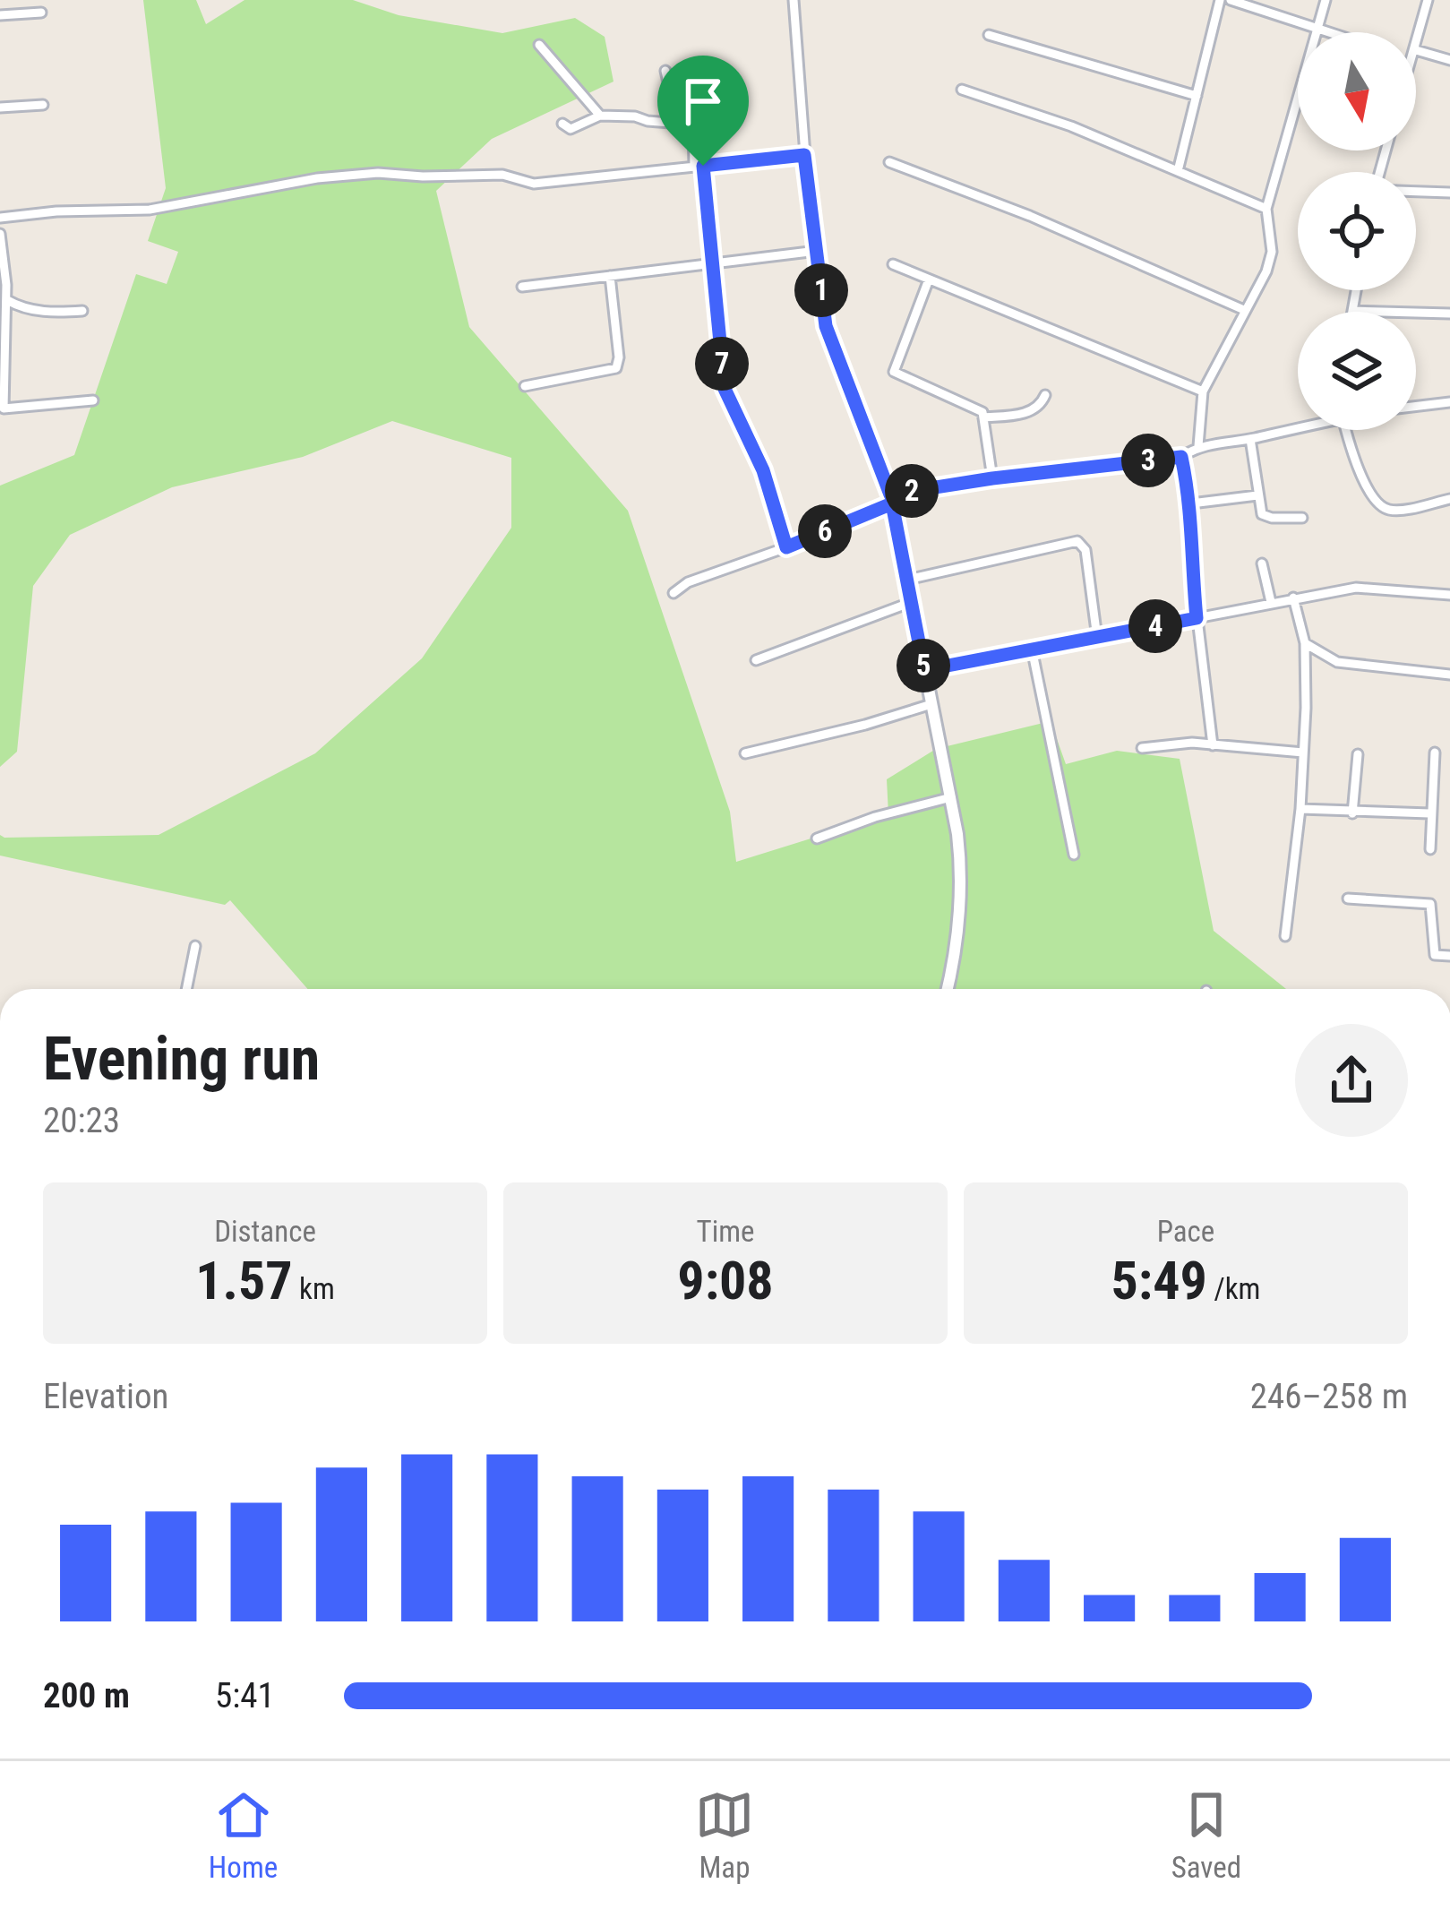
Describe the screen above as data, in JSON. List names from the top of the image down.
{
  "north": "bottom",
  "page": {
    "pins": [
      "1",
      "7",
      "3",
      "2",
      "6",
      "4",
      "5"
    ],
    "heading": ["Evening run", "20:23"],
    "stats": [
      ["Distance", "1.57 km"],
      ["Time", "9:08"],
      ["Pace", "5:49 /km"]
    ],
    "chart": ["Elevation", "246–258 m"],
    "list": [
      {
        "name": "200 m",
        "note": "5:41"
      }
    ],
    "tabs": ["Home", "Map", "Saved"]
  }
}
